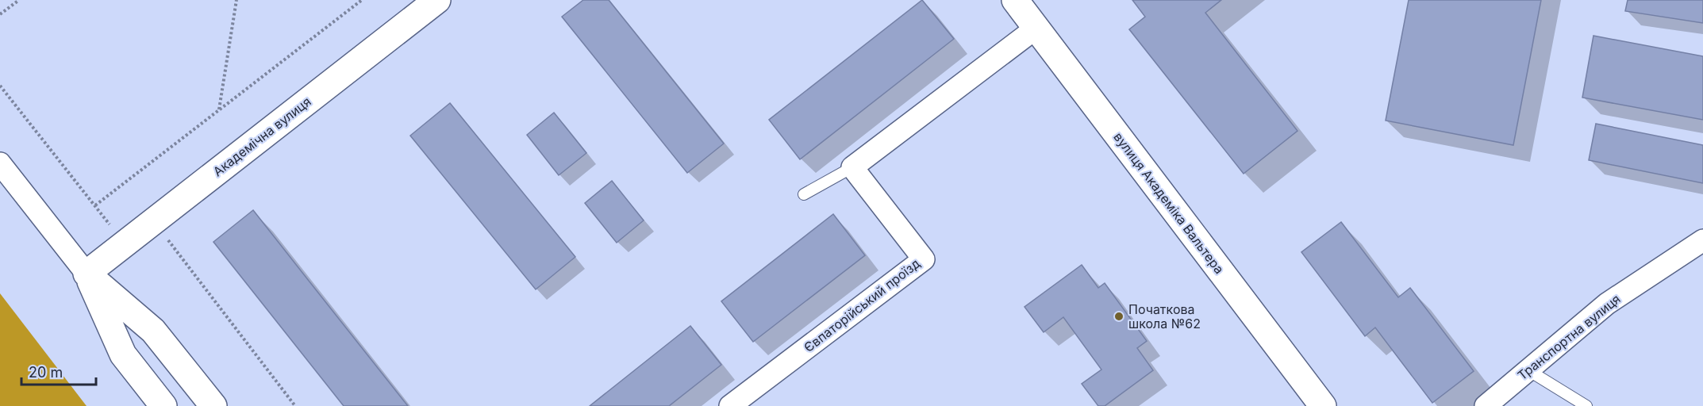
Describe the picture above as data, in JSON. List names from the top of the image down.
{
  "streets": {
    "street": [
      "Академічна вулиця",
      "вулиця Академіка Вальтера",
      "Євпаторійський проїзд",
      "Транспортна вулиця"
    ]
  },
  "places": ["Початкова школа №62"],
  "scale_bar": "20 m"
}
